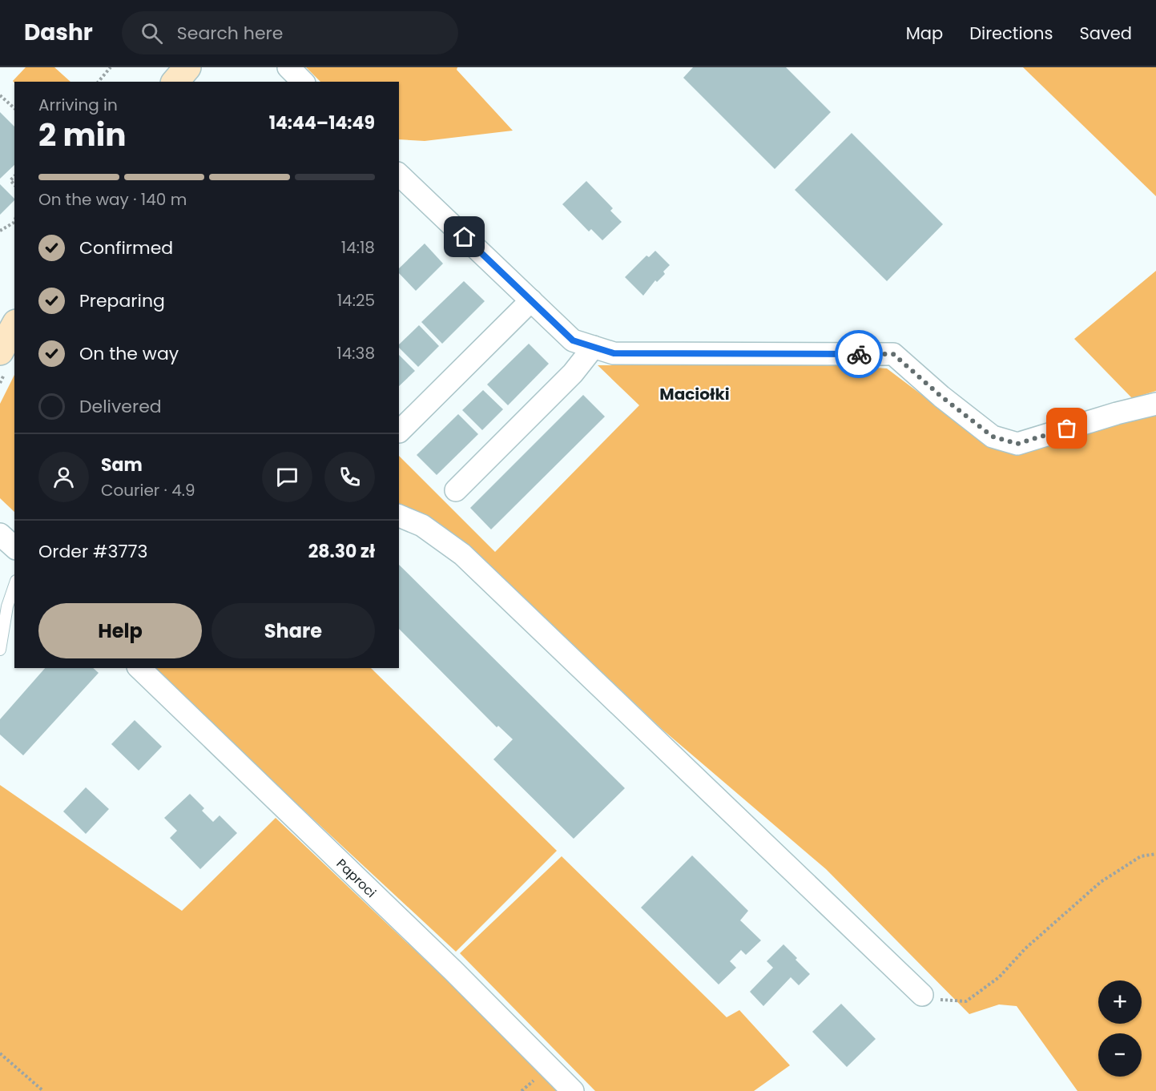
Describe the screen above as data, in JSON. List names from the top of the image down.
{
  "streets": {
    "street": ["Paproci"]
  },
  "districts": ["Maciołki"],
  "page": {
    "header": "Dashr",
    "search": "Search here",
    "nav": ["Map", "Directions", "Saved"],
    "heading": ["2 min", "Arriving in", "14:44–14:49"],
    "panel": [
      "Sam",
      "Courier · 4.9",
      "Order #3773",
      "28.30 zł"
    ],
    "bar": "On the way · 140 m",
    "list": [
      ["Confirmed", "14:18"],
      ["Preparing", "14:25"],
      ["On the way", "14:38"],
      "Delivered"
    ],
    "buttons": ["Help", "Share"],
    "map_buttons": ["+", "−"]
  }
}
